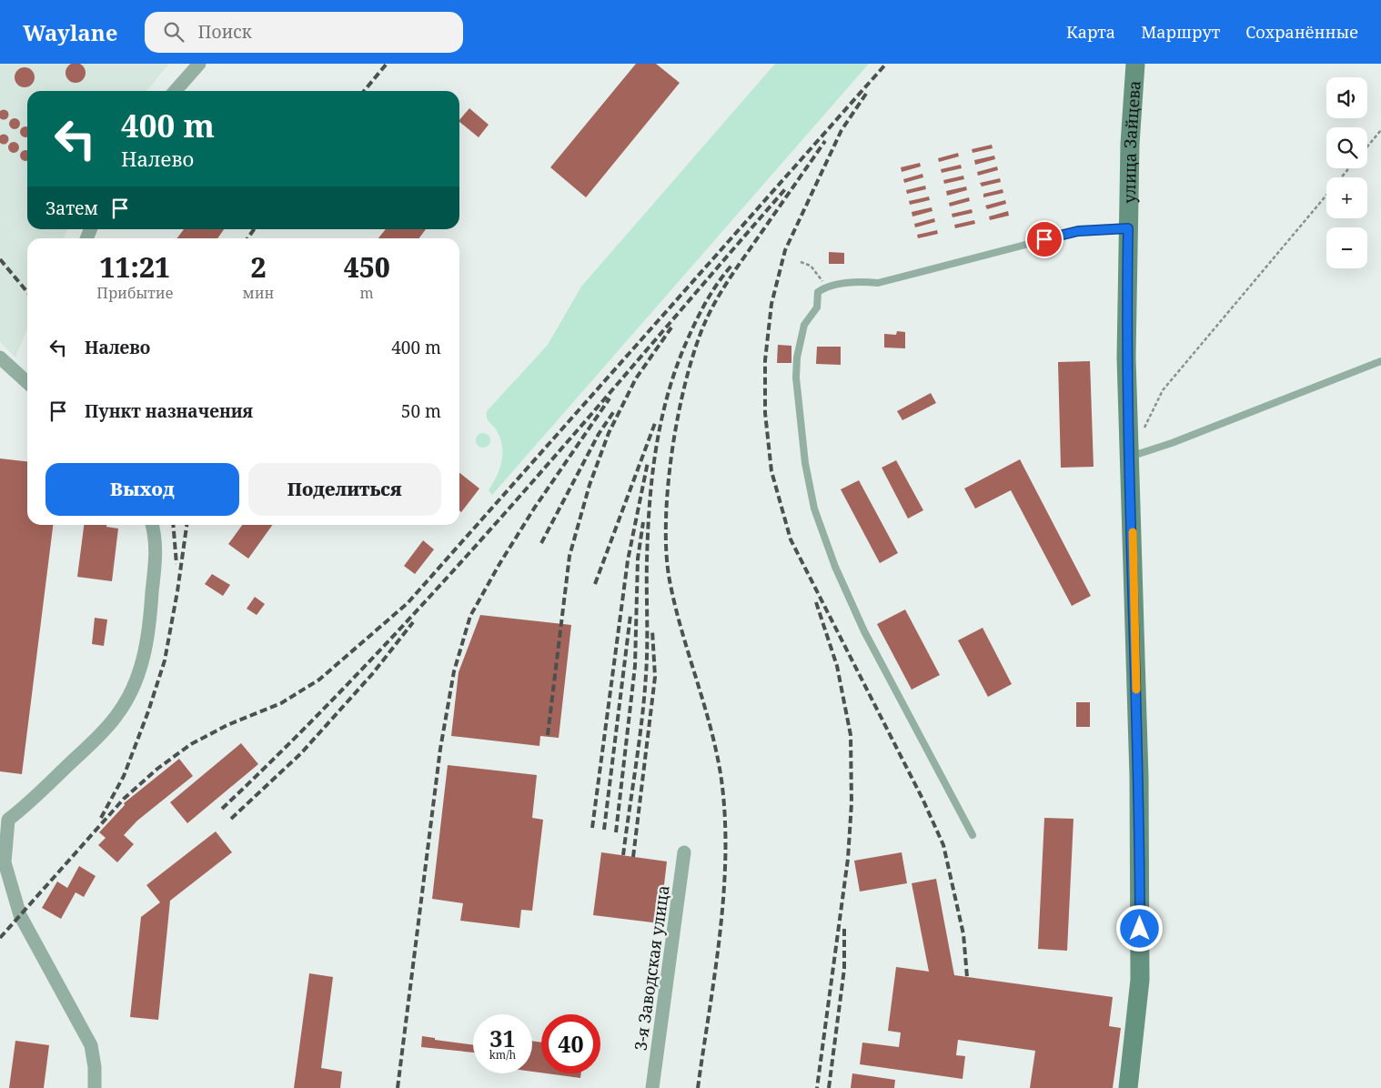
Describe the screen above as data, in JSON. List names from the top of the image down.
{
  "streets": {
    "street": ["улица Зайцева", "3-я Заводская улица"]
  },
  "page": {
    "header": "Waylane",
    "search": "Поиск",
    "nav": ["Карта", "Маршрут", "Сохранённые"],
    "map_buttons": ["+", "−"],
    "turn": ["400 m", "Налево"],
    "then": "Затем",
    "eta": [
      "11:21",
      "Прибытие",
      "2",
      "мин",
      "450",
      "m"
    ],
    "list": [
      {
        "name": "Налево",
        "value": "400 m"
      },
      {
        "name": "Пункт назначения",
        "value": "50 m"
      }
    ],
    "buttons": ["Выход", "Поделиться"],
    "speed": "31 km/h",
    "limit": "40"
  }
}
